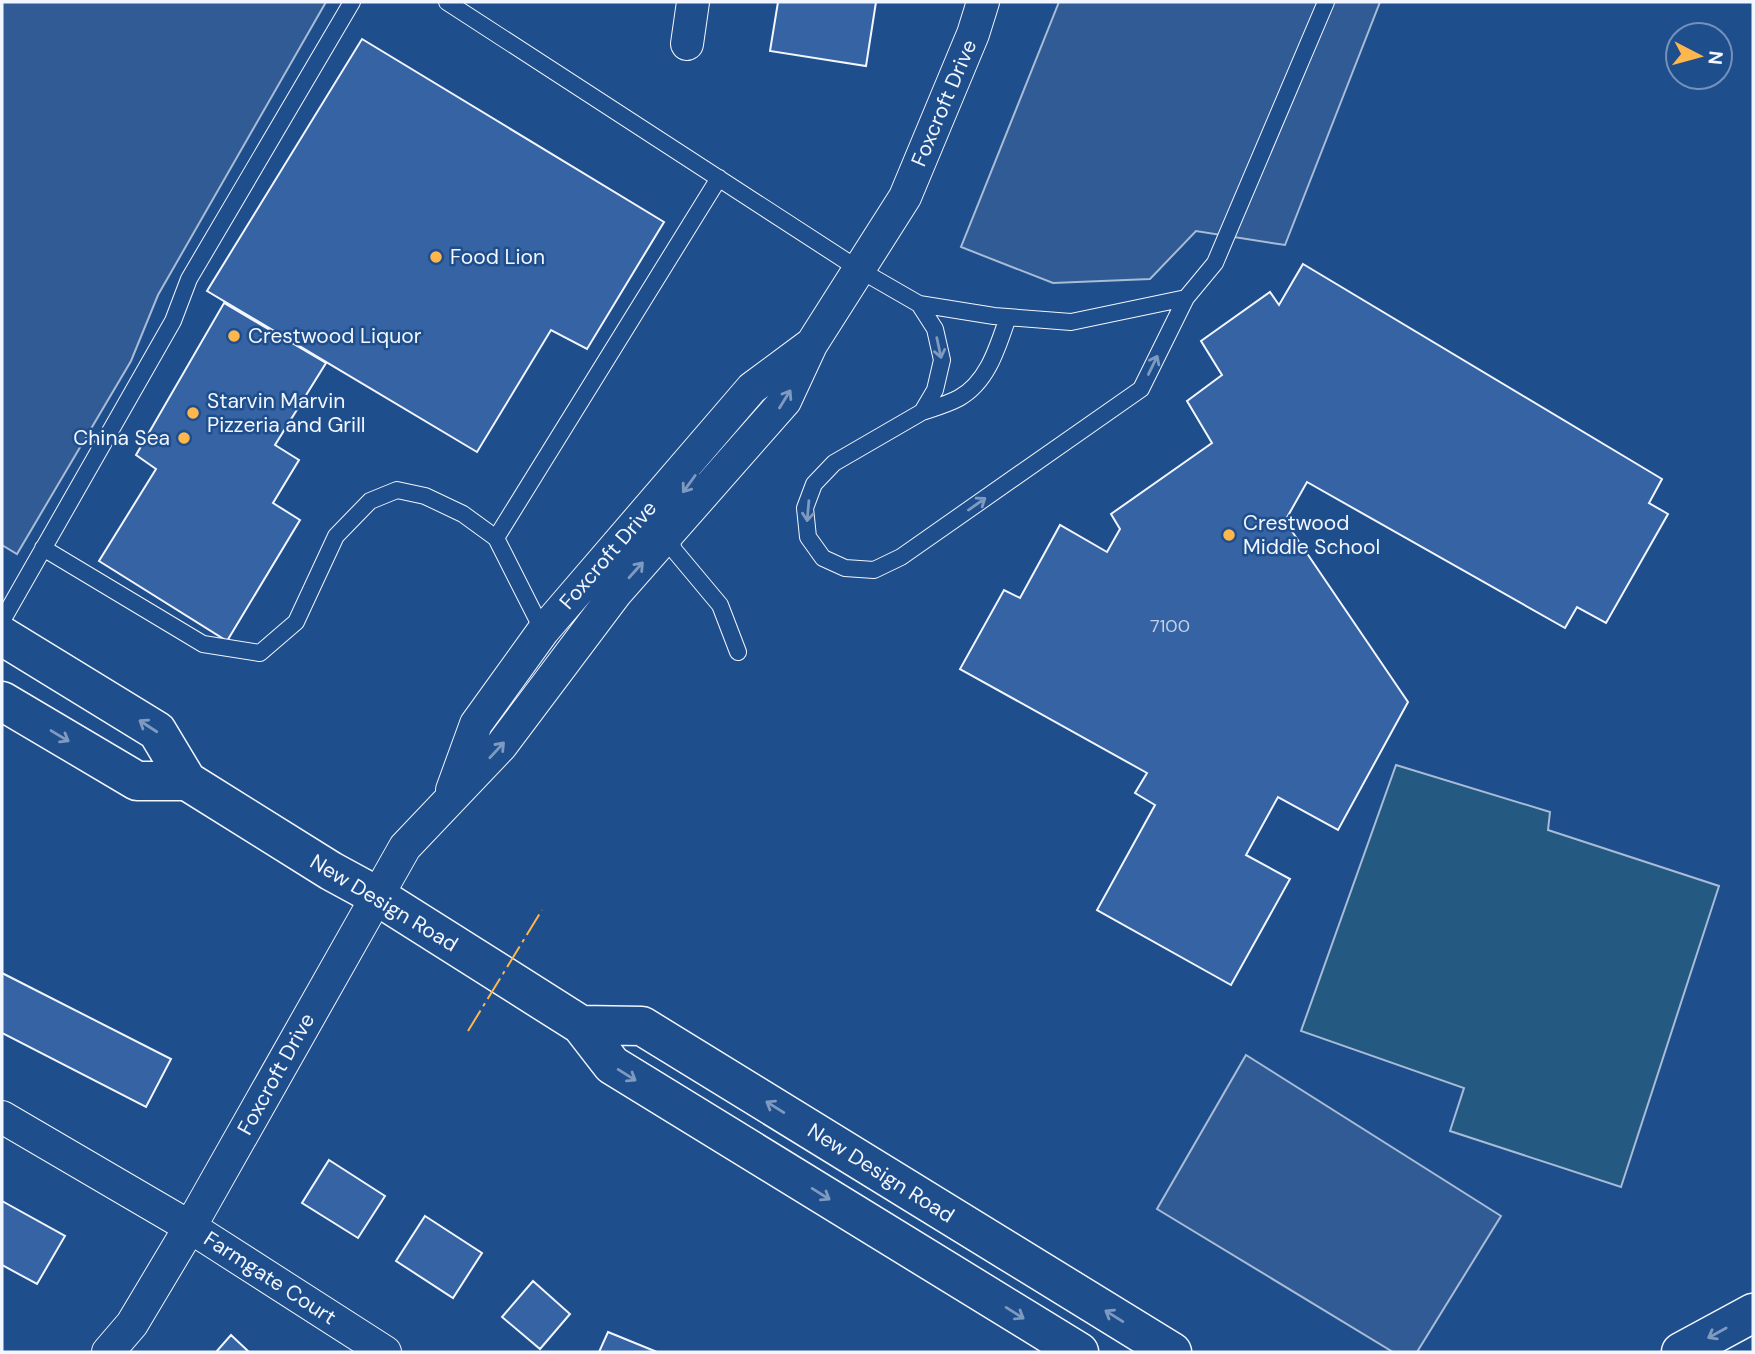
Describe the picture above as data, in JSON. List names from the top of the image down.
{
  "streets": {
    "main road": ["New Design Road"],
    "street": ["Foxcroft Drive", "Farmgate Court"]
  },
  "crossings": [
    ["Foxcroft Drive", "New Design Road"],
    ["Foxcroft Drive", "Farmgate Court"]
  ],
  "places": [
    "Food Lion",
    "Crestwood Liquor",
    "Starvin Marvin Pizzeria and Grill",
    "China Sea",
    "Crestwood Middle School"
  ],
  "house_numbers": ["7100"],
  "north": "right"
}
